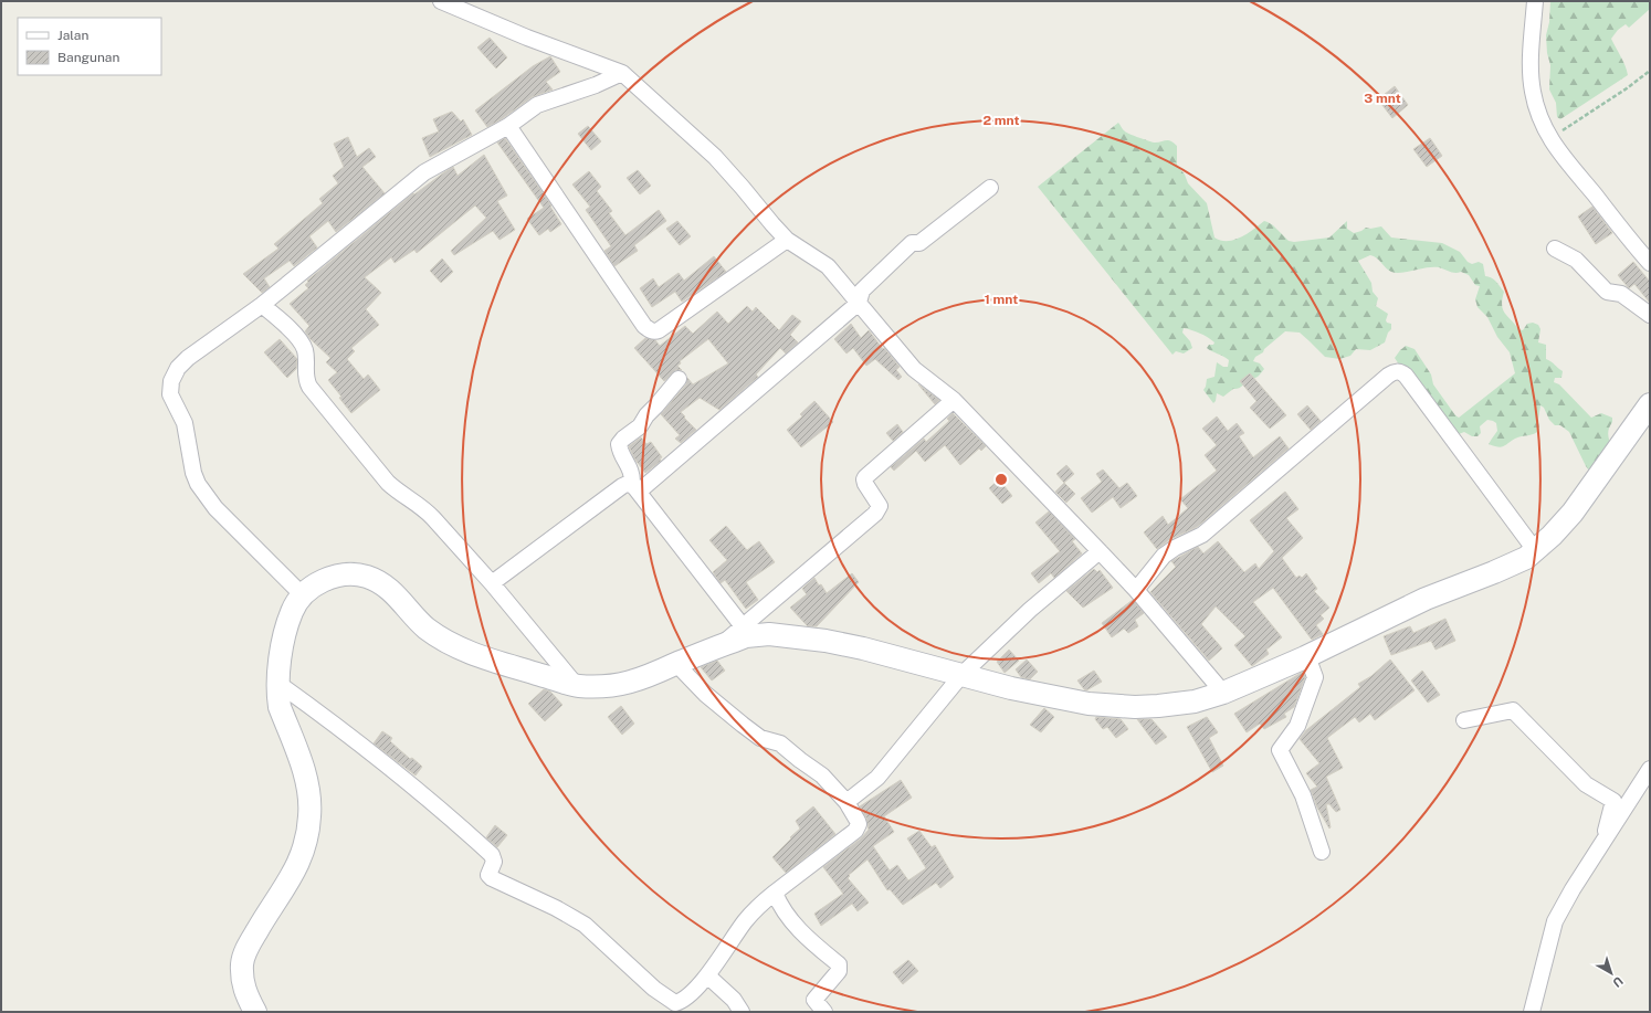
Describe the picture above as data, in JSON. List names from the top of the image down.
{
  "legend": ["Jalan", "Bangunan"],
  "north": "bottom right",
  "rings": ["3 mnt", "2 mnt", "1 mnt"]
}
